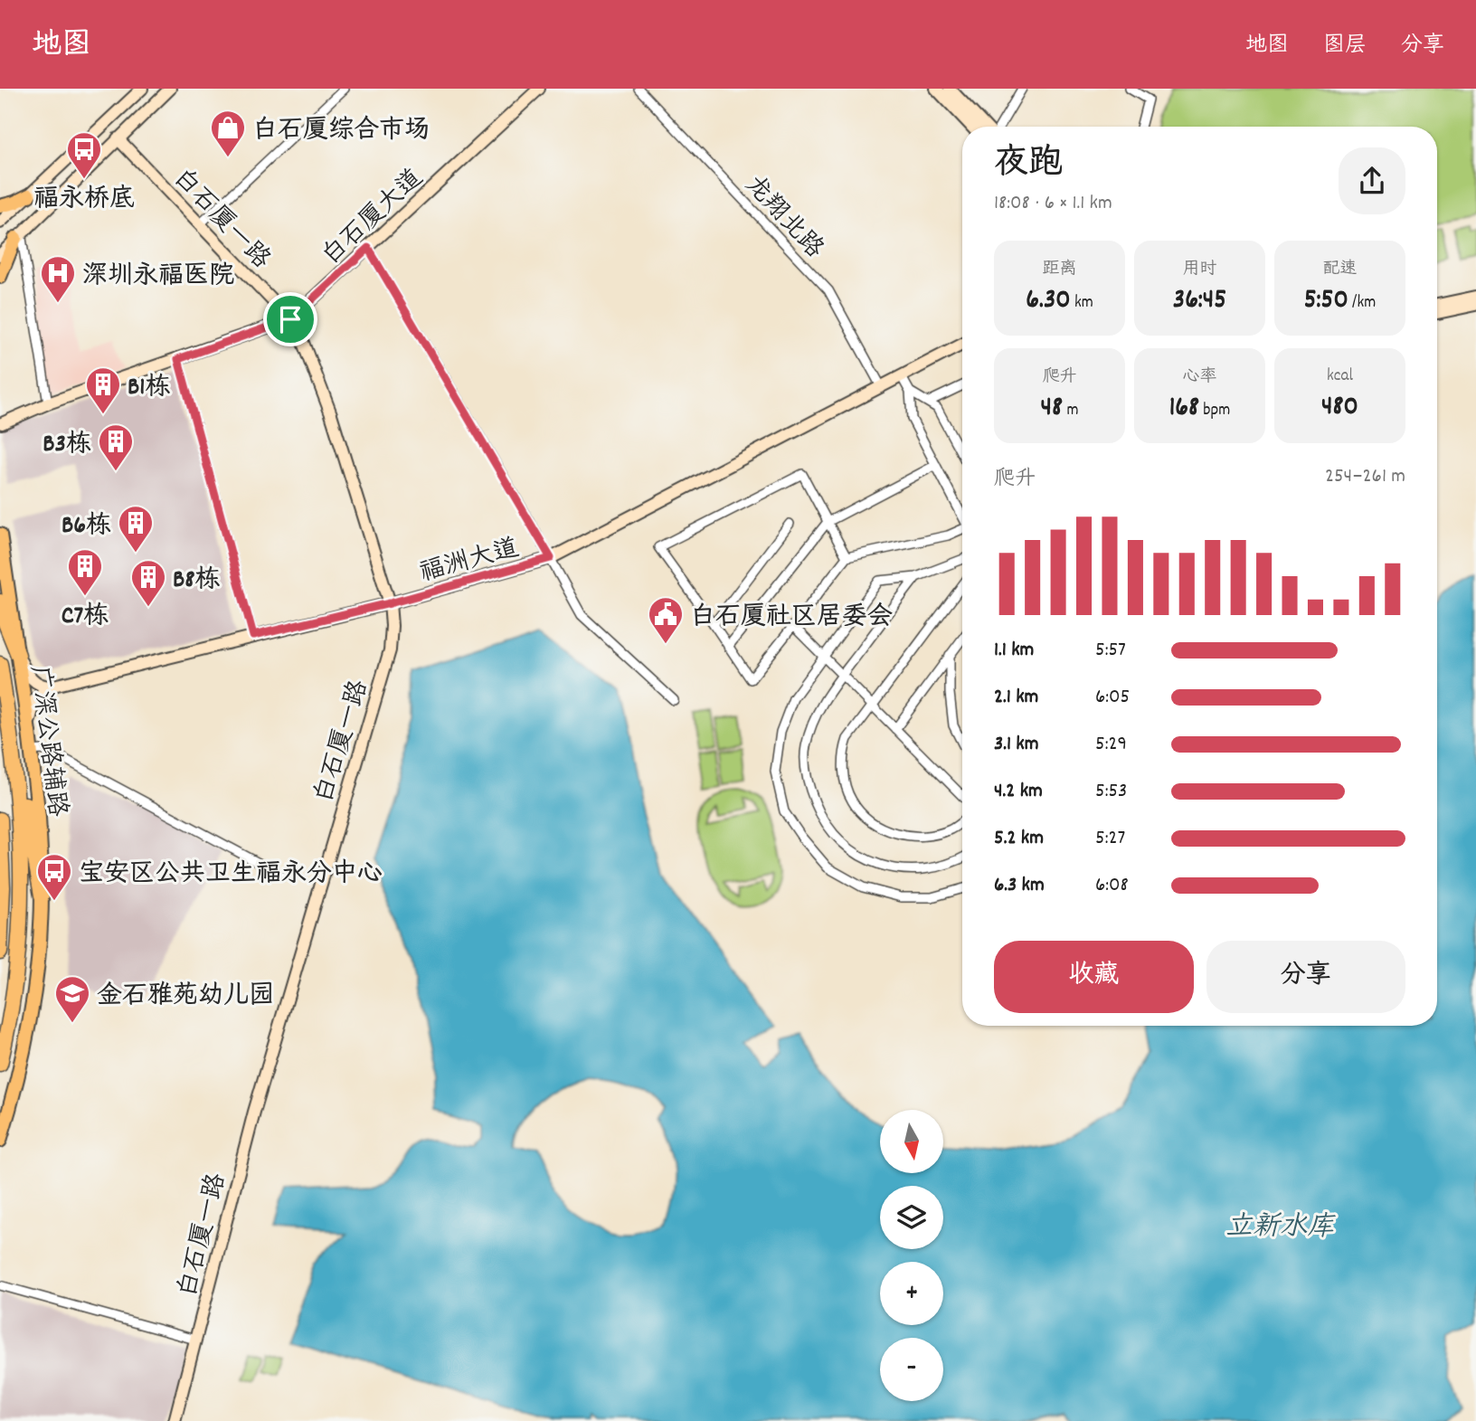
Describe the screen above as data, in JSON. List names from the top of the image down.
{
  "streets": {
    "main road": ["广深公路辅路"],
    "street": [
      "白石厦大道",
      "龙翔北路",
      "白石厦一路",
      "福洲大道"
    ]
  },
  "crossings": [
    ["白石厦大道", "白石厦一路"],
    ["龙翔北路", "福洲大道"],
    ["白石厦一路", "福洲大道"]
  ],
  "water": ["立新水库"],
  "places": {
    "shop": ["白石厦综合市场"],
    "bus stop": ["福永桥底", "宝安区公共卫生福永分中心"],
    "hospital": ["深圳永福医院"],
    "building": [
      "B1栋",
      "B3栋",
      "B6栋",
      "C7栋",
      "B8栋"
    ],
    "public building": ["白石厦社区居委会"],
    "school or university": ["金石雅苑幼儿园"]
  },
  "north": "bottom",
  "page": {
    "header": "地图",
    "nav": ["地图", "图层", "分享"],
    "heading": ["夜跑", "18:08 · 6 × 1.1 km"],
    "stats": [
      ["距离", "6.30 km"],
      ["用时", "36:45"],
      ["配速", "5:50 /km"],
      ["爬升", "48 m"],
      ["心率", "168 bpm"],
      ["kcal", "480"]
    ],
    "chart": ["爬升", "254–261 m"],
    "list": [
      {
        "name": "1.1 km",
        "note": "5:57"
      },
      {
        "name": "2.1 km",
        "note": "6:05"
      },
      {
        "name": "3.1 km",
        "note": "5:29"
      },
      {
        "name": "4.2 km",
        "note": "5:53"
      },
      {
        "name": "5.2 km",
        "note": "5:27"
      },
      {
        "name": "6.3 km",
        "note": "6:08"
      }
    ],
    "buttons": ["收藏", "分享"],
    "map_buttons": ["+", "−"]
  }
}
